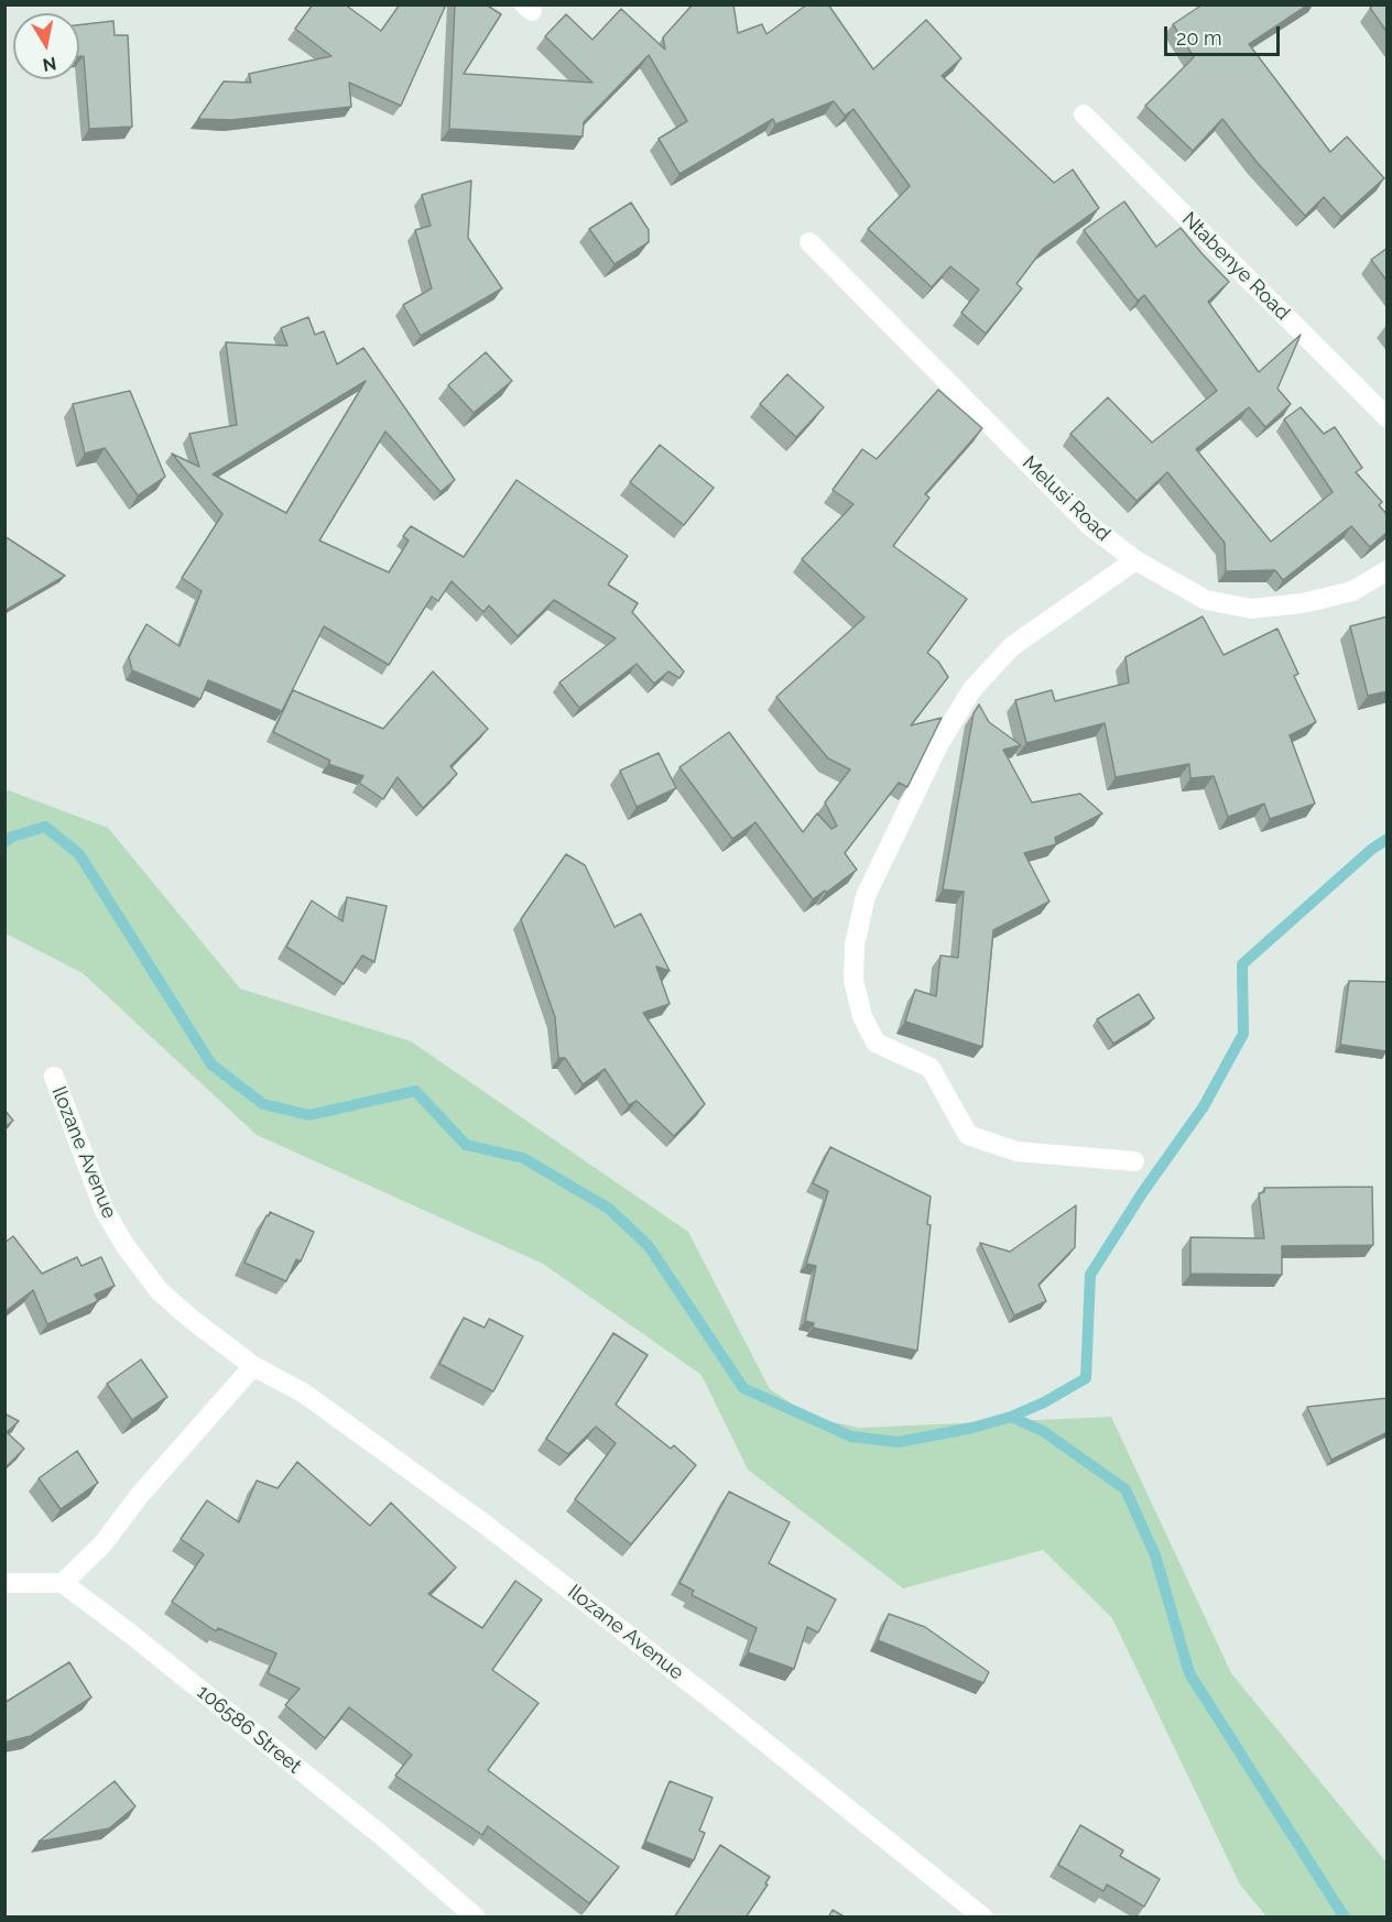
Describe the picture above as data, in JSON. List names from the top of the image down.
{
  "streets": {
    "street": [
      "Ntabenye Road",
      "Melusi Road",
      "Ilozane Avenue",
      "106586 Street"
    ]
  },
  "scale_bar": "20 m",
  "north": "bottom"
}
